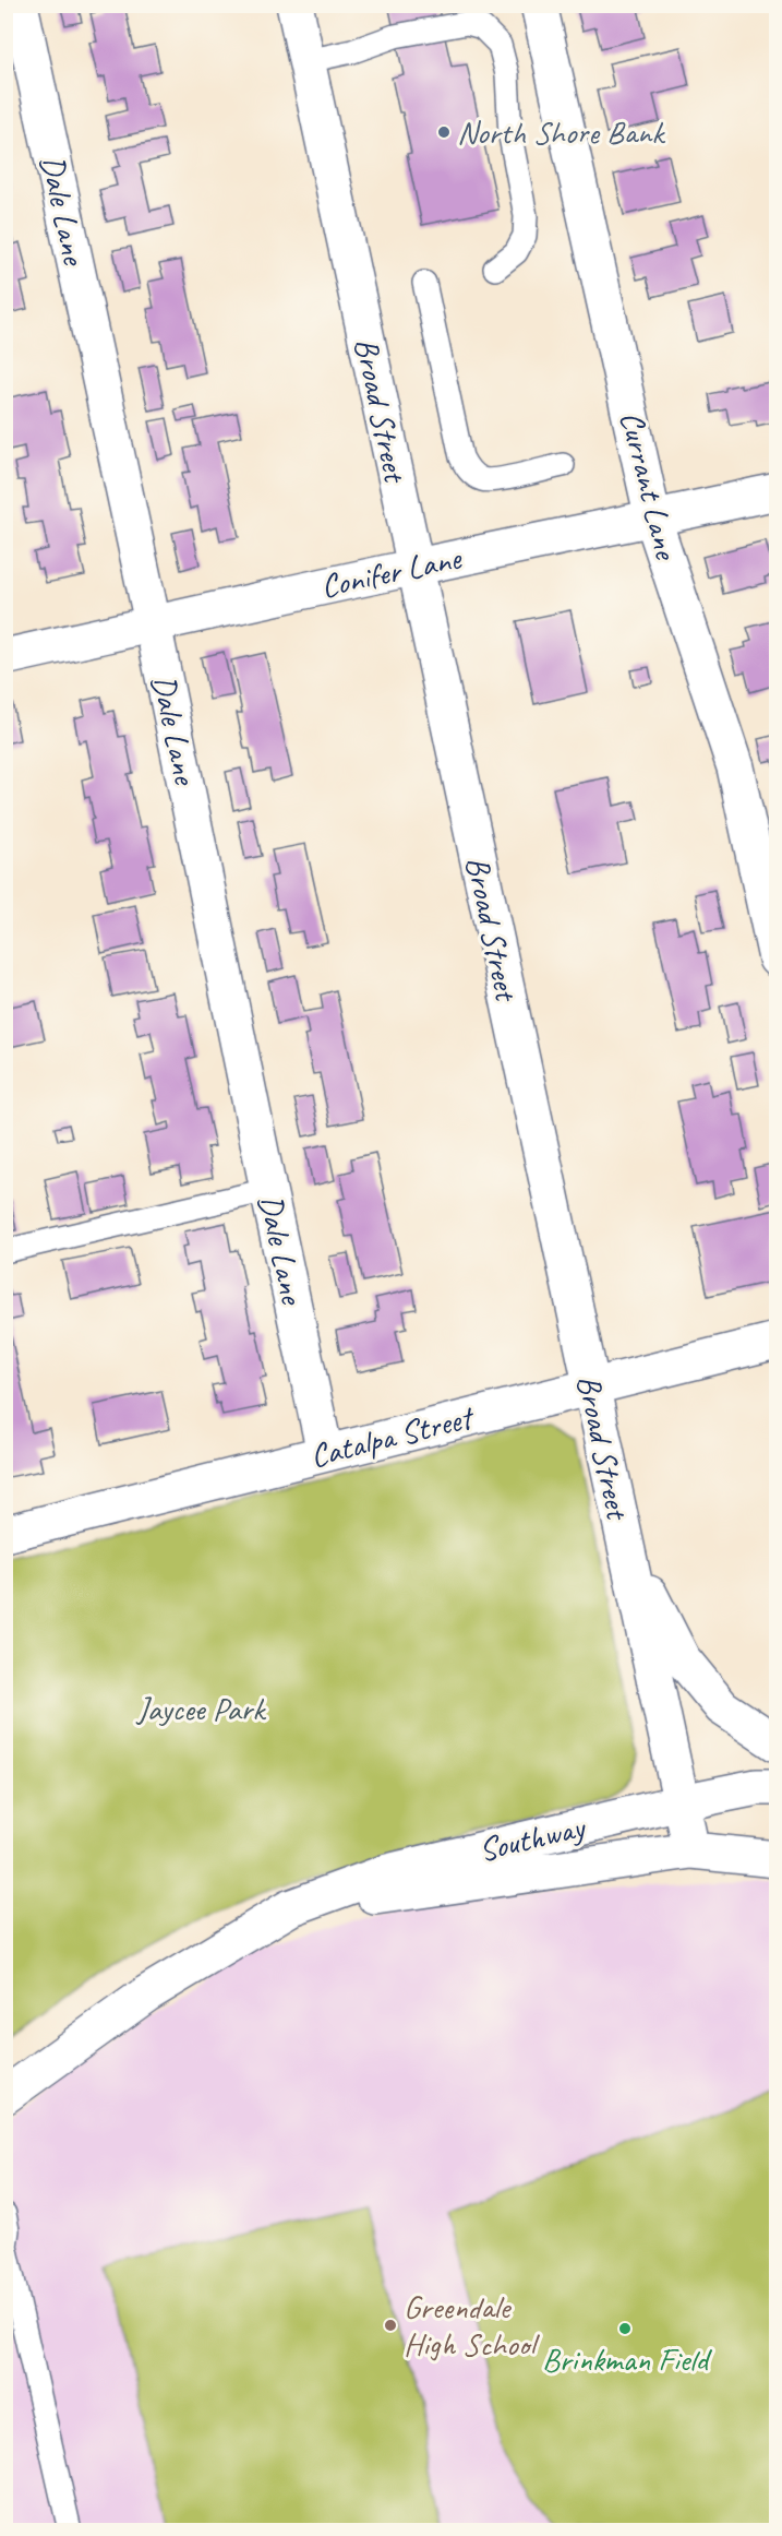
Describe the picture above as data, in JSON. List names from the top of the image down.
{
  "streets": {
    "street": [
      "Dale Lane",
      "Broad Street",
      "Currant Lane",
      "Conifer Lane",
      "Catalpa Street",
      "Southway"
    ]
  },
  "crossings": [
    ["Dale Lane", "Conifer Lane"],
    ["Dale Lane", "Catalpa Street"],
    ["Broad Street", "Conifer Lane"],
    ["Broad Street", "Catalpa Street"],
    ["Broad Street", "Southway"],
    ["Currant Lane", "Conifer Lane"]
  ],
  "parks": ["Jaycee Park"],
  "places": ["North Shore Bank", "Greendale High School", "Brinkman Field"]
}
